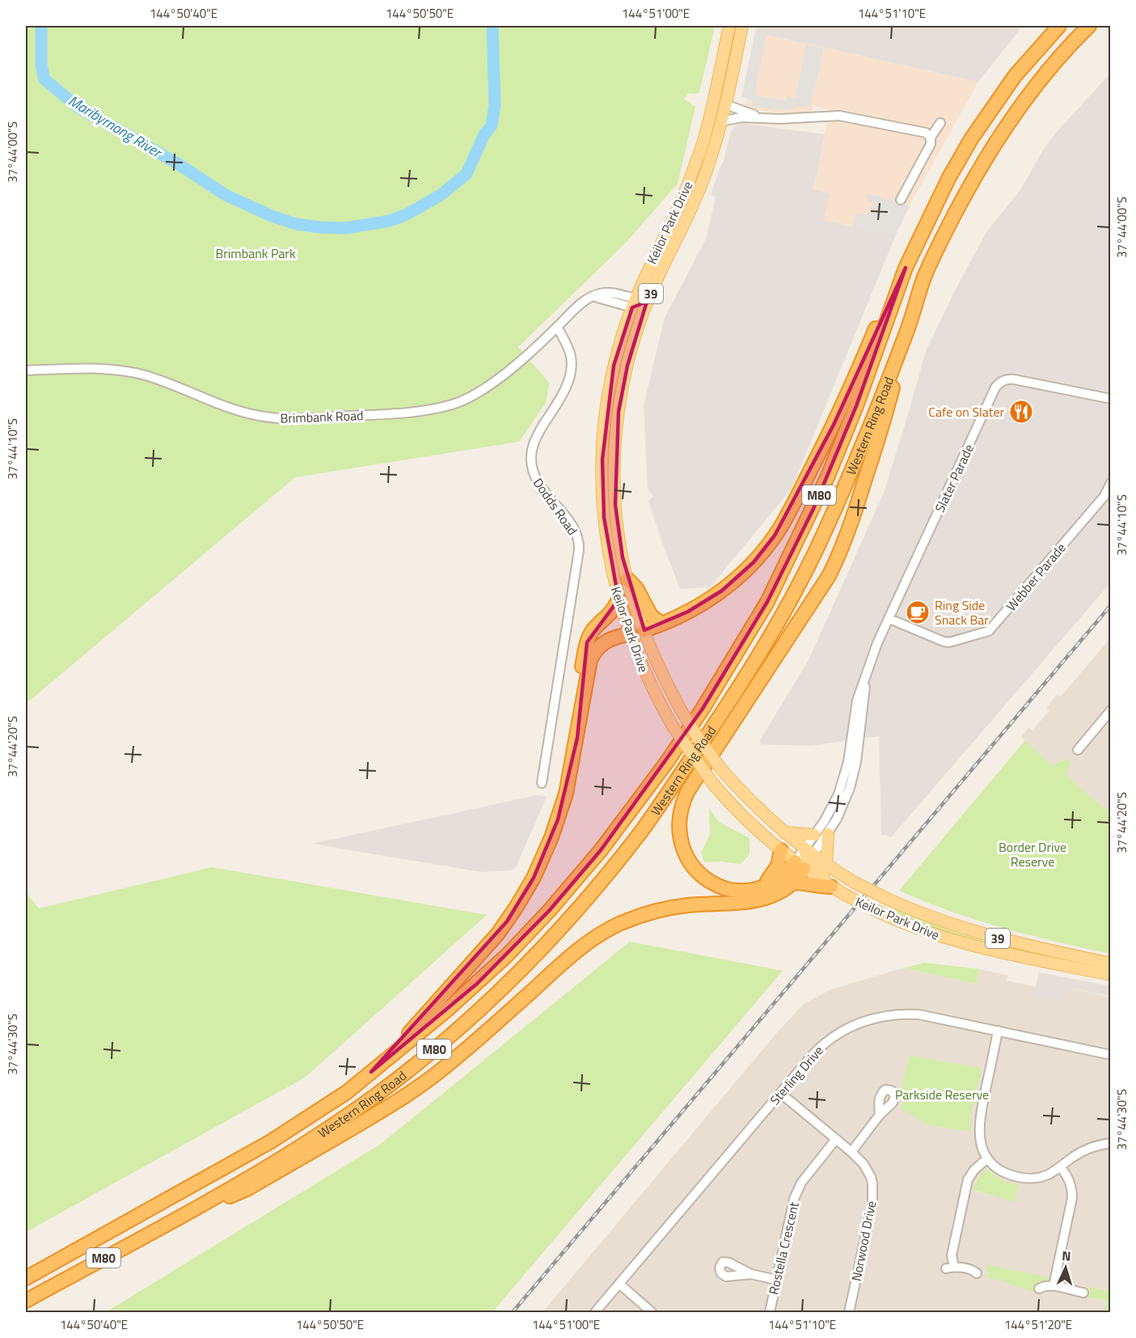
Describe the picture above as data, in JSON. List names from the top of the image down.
{
  "streets": {
    "highway": ["Western Ring Road", "M80"],
    "main road": ["Keilor Park Drive", "39"],
    "street": [
      "Brimbank Road",
      "Slater Parade",
      "Dodds Road",
      "Webber Parade",
      "Sterling Drive",
      "Norwood Drive",
      "Rostella Crescent"
    ]
  },
  "crossings": [
    ["Keilor Park Drive", "Brimbank Road"],
    ["Keilor Park Drive", "Slater Parade"],
    ["Brimbank Road", "Dodds Road"],
    ["Slater Parade", "Webber Parade"],
    ["Sterling Drive", "Norwood Drive"],
    ["Norwood Drive", "Rostella Crescent"]
  ],
  "water": ["Maribyrnong River"],
  "parks": ["Brimbank Park", "Border Drive Reserve", "Parkside Reserve"],
  "places": {
    "restaurant": ["Cafe on Slater"],
    "cafe": ["Ring Side Snack Bar"]
  },
  "north": "top",
  "coordinates": [
    "144°50'40\"E",
    "144°50'50\"E",
    "144°51'00\"E",
    "144°51'10\"E",
    "37°44'00\"S",
    "37°44'10\"S",
    "37°44'20\"S",
    "37°44'30\"S",
    "144°51'20\"E"
  ]
}
